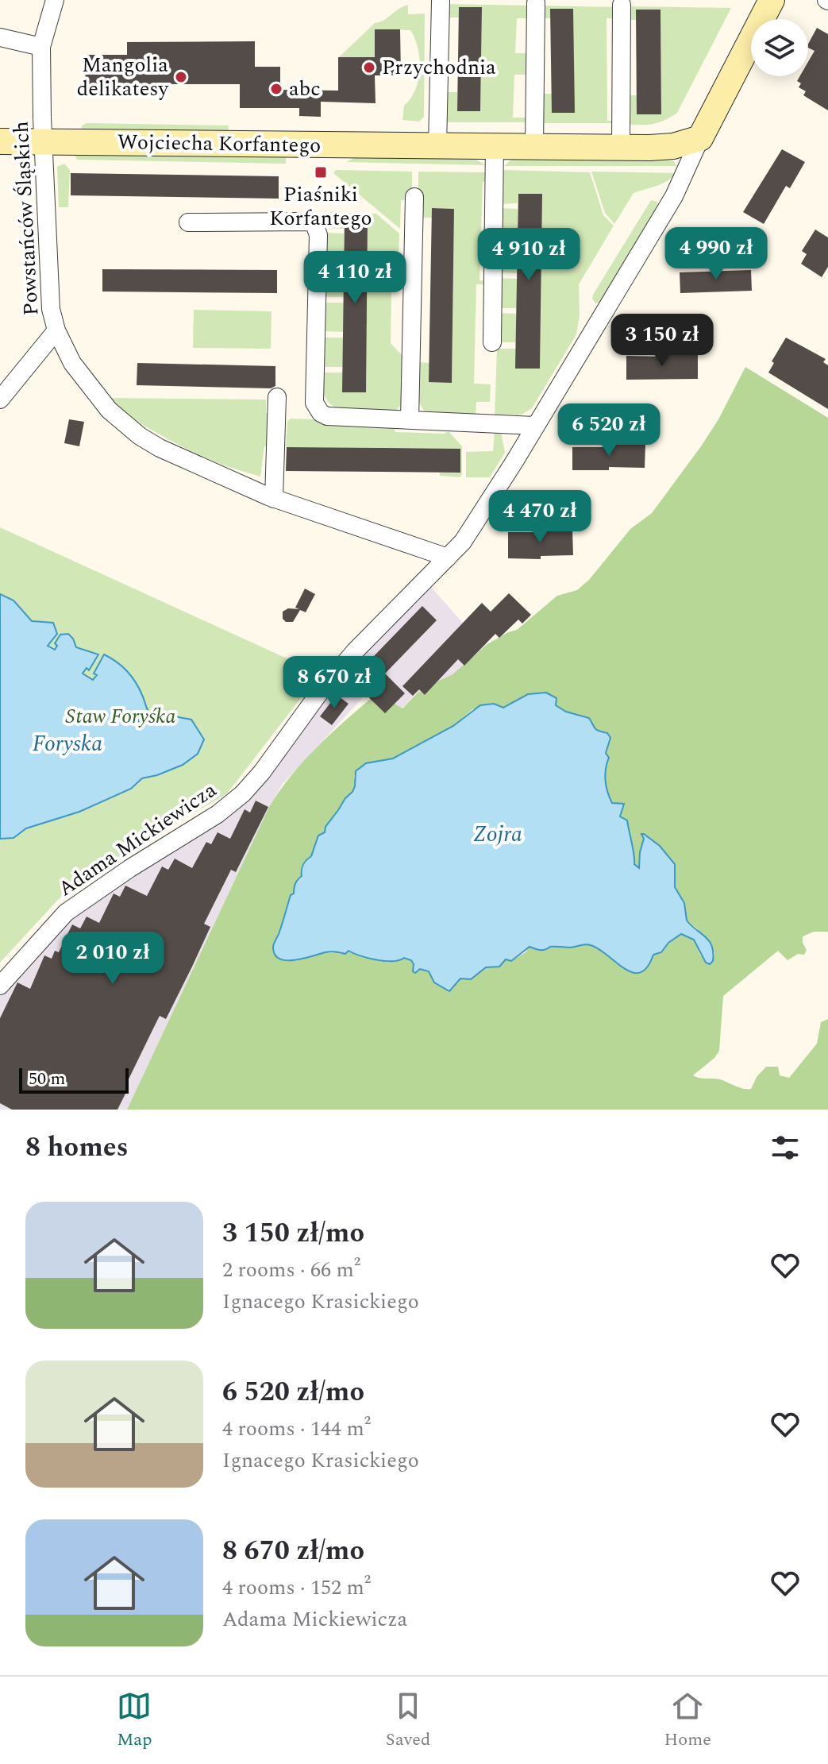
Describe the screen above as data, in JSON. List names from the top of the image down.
{
  "streets": {
    "street": ["Wojciecha Korfantego", "Powstańców Śląskich", "Adama Mickiewicza"]
  },
  "crossings": [
    ["Wojciecha Korfantego", "Powstańców Śląskich"],
    ["Wojciecha Korfantego", "Adama Mickiewicza"],
    ["Powstańców Śląskich", "Adama Mickiewicza"]
  ],
  "water": ["Foryska", "Zojra"],
  "parks": ["Staw Foryśka"],
  "places": {
    "other": ["Przychodnia", "Mangolia delikatesy", "abc"],
    "transit": ["Piaśniki Korfantego"]
  },
  "scale_bar": "50 m",
  "page": {
    "price": [
      "4 990 zł",
      "4 910 zł",
      "4 110 zł",
      "3 150 zł",
      "6 520 zł",
      "4 470 zł",
      "8 670 zł",
      "2 010 zł"
    ],
    "scale": "50 m",
    "heading": "8 homes",
    "list": [
      {
        "name": "3 150 zł/mo",
        "note": "2 rooms · 66 m² · Ignacego Krasickiego"
      },
      {
        "name": "6 520 zł/mo",
        "note": "4 rooms · 144 m² · Ignacego Krasickiego"
      },
      {
        "name": "8 670 zł/mo",
        "note": "4 rooms · 152 m² · Adama Mickiewicza"
      }
    ],
    "tabs": ["Map", "Saved", "Home"]
  }
}
